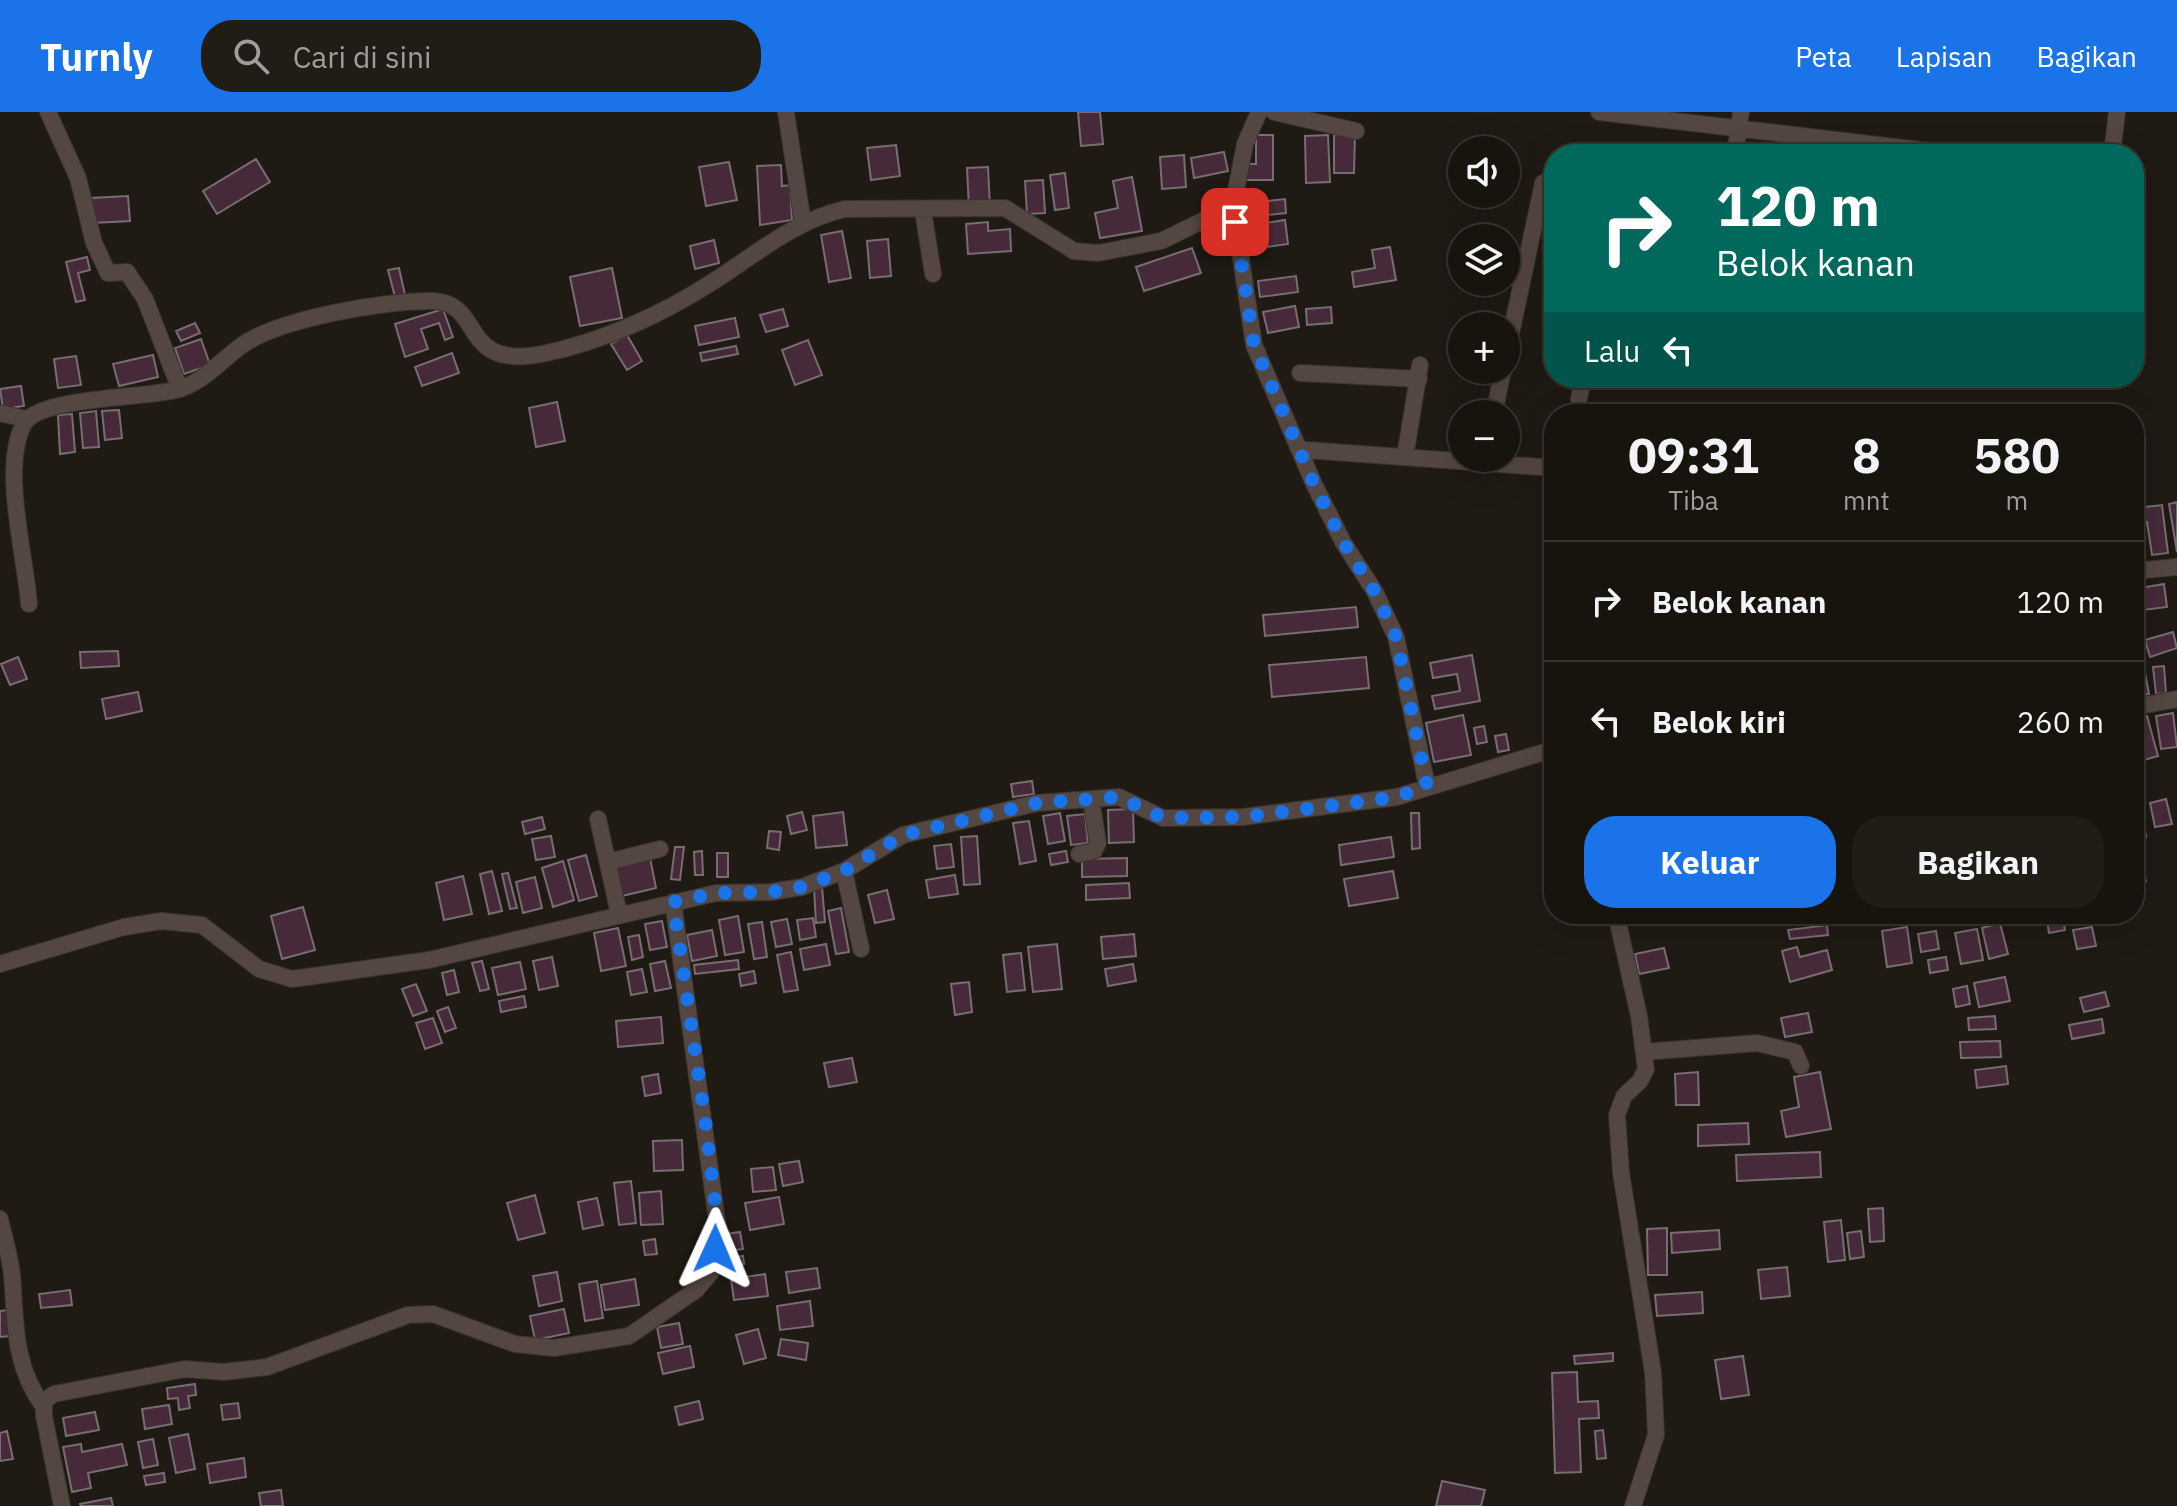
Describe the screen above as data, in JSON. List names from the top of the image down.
{
  "page": {
    "header": "Turnly",
    "search": "Cari di sini",
    "nav": ["Peta", "Lapisan", "Bagikan"],
    "map_buttons": ["+", "−"],
    "turn": ["120 m", "Belok kanan"],
    "then": "Lalu",
    "eta": [
      "09:31",
      "Tiba",
      "8",
      "mnt",
      "580",
      "m"
    ],
    "list": [
      {
        "name": "Belok kanan",
        "value": "120 m"
      },
      {
        "name": "Belok kiri",
        "value": "260 m"
      }
    ],
    "buttons": ["Keluar", "Bagikan"]
  }
}
